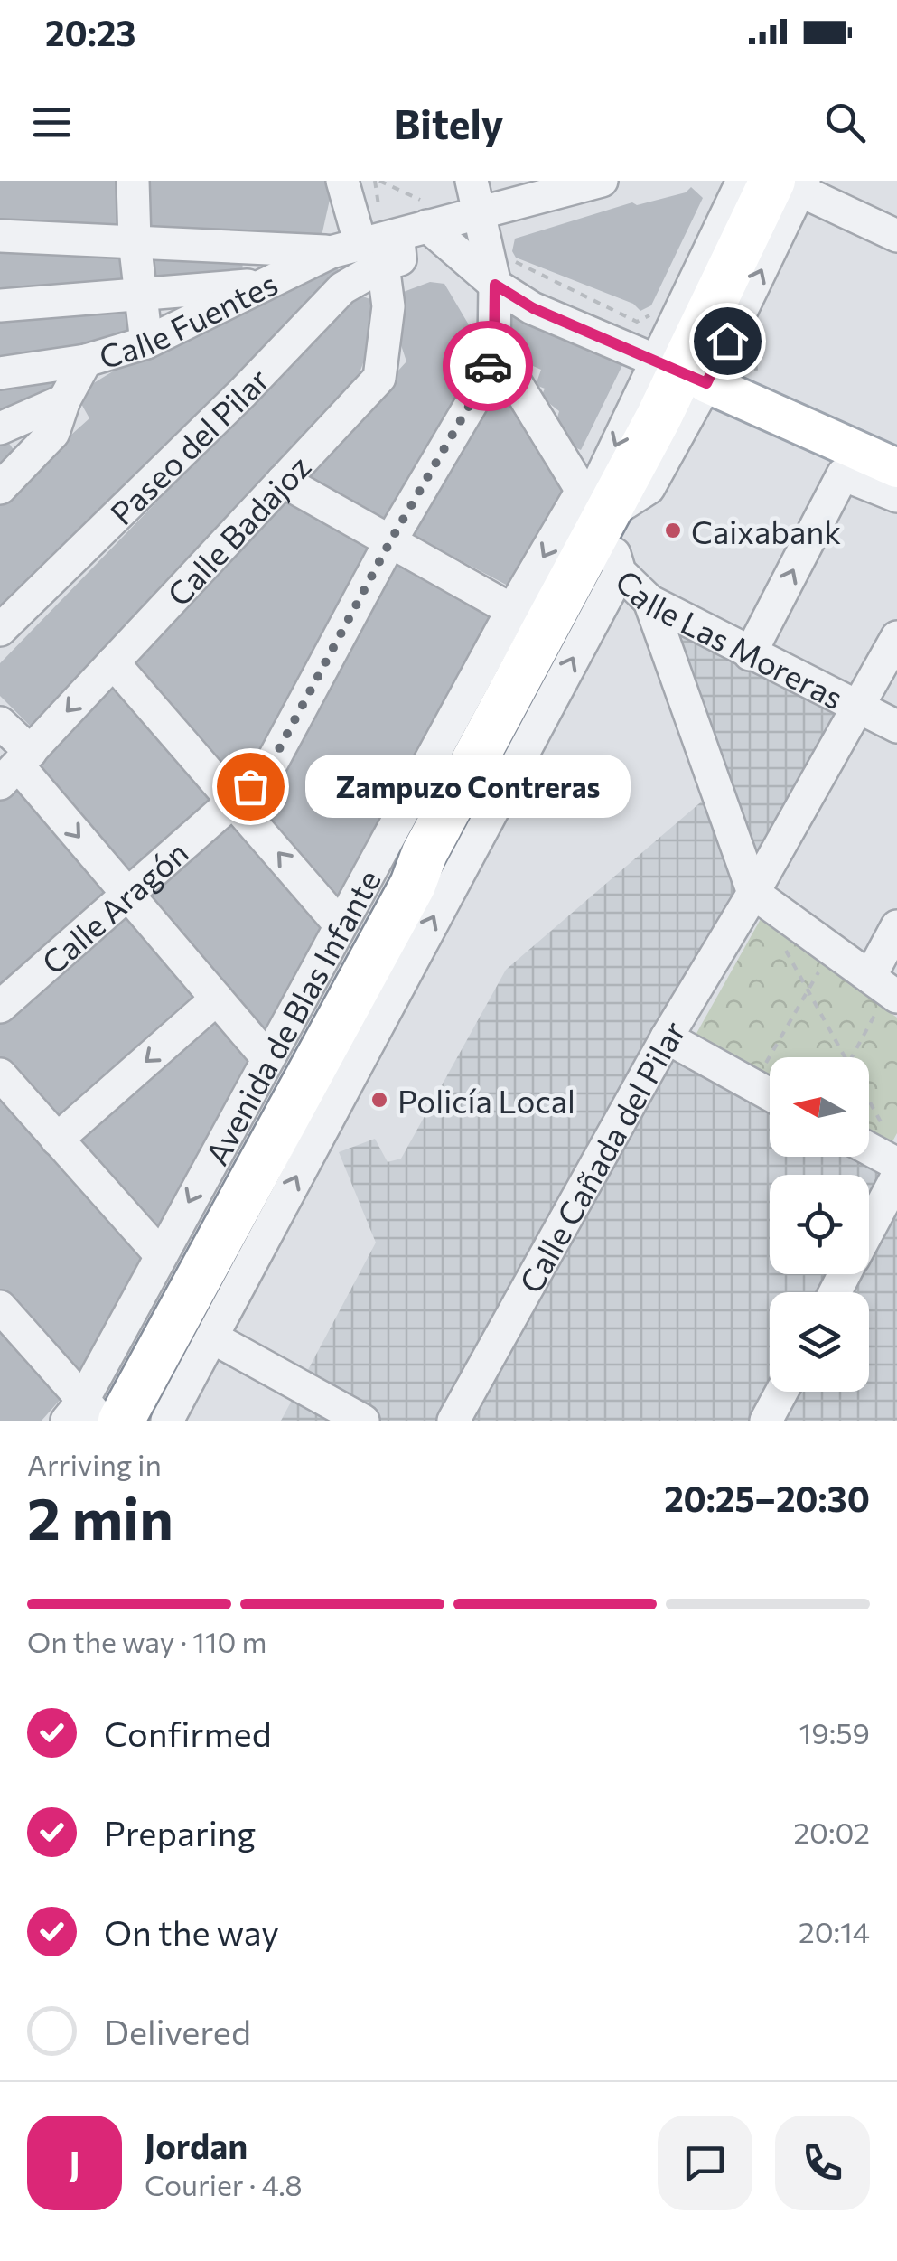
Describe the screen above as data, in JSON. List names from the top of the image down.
{
  "streets": {
    "highway": ["Avenida de Blas Infante"],
    "street": [
      "Calle Fuentes",
      "Paseo del Pilar",
      "Calle Badajoz",
      "Calle Las Moreras",
      "Calle Aragón",
      "Calle Cañada del Pilar"
    ]
  },
  "crossings": [
    ["Calle Fuentes", "Paseo del Pilar"],
    ["Calle Fuentes", "Calle Badajoz"],
    ["Paseo del Pilar", "Calle Badajoz"],
    ["Calle Las Moreras", "Calle Aragón"],
    ["Calle Las Moreras", "Avenida de Blas Infante"],
    ["Calle Las Moreras", "Calle Cañada del Pilar"]
  ],
  "places": ["Caixabank", "Zampuzo Contreras", "Policía Local"],
  "north": "left",
  "page": {
    "status": "20:23",
    "header": "Bitely",
    "bubble": "Zampuzo Contreras",
    "heading": ["2 min", "Arriving in", "20:25–20:30"],
    "panel": ["Jordan", "Courier · 4.8"],
    "bar": "On the way · 110 m",
    "list": [
      ["Confirmed", "19:59"],
      ["Preparing", "20:02"],
      ["On the way", "20:14"],
      "Delivered"
    ],
    "round": "J"
  }
}
